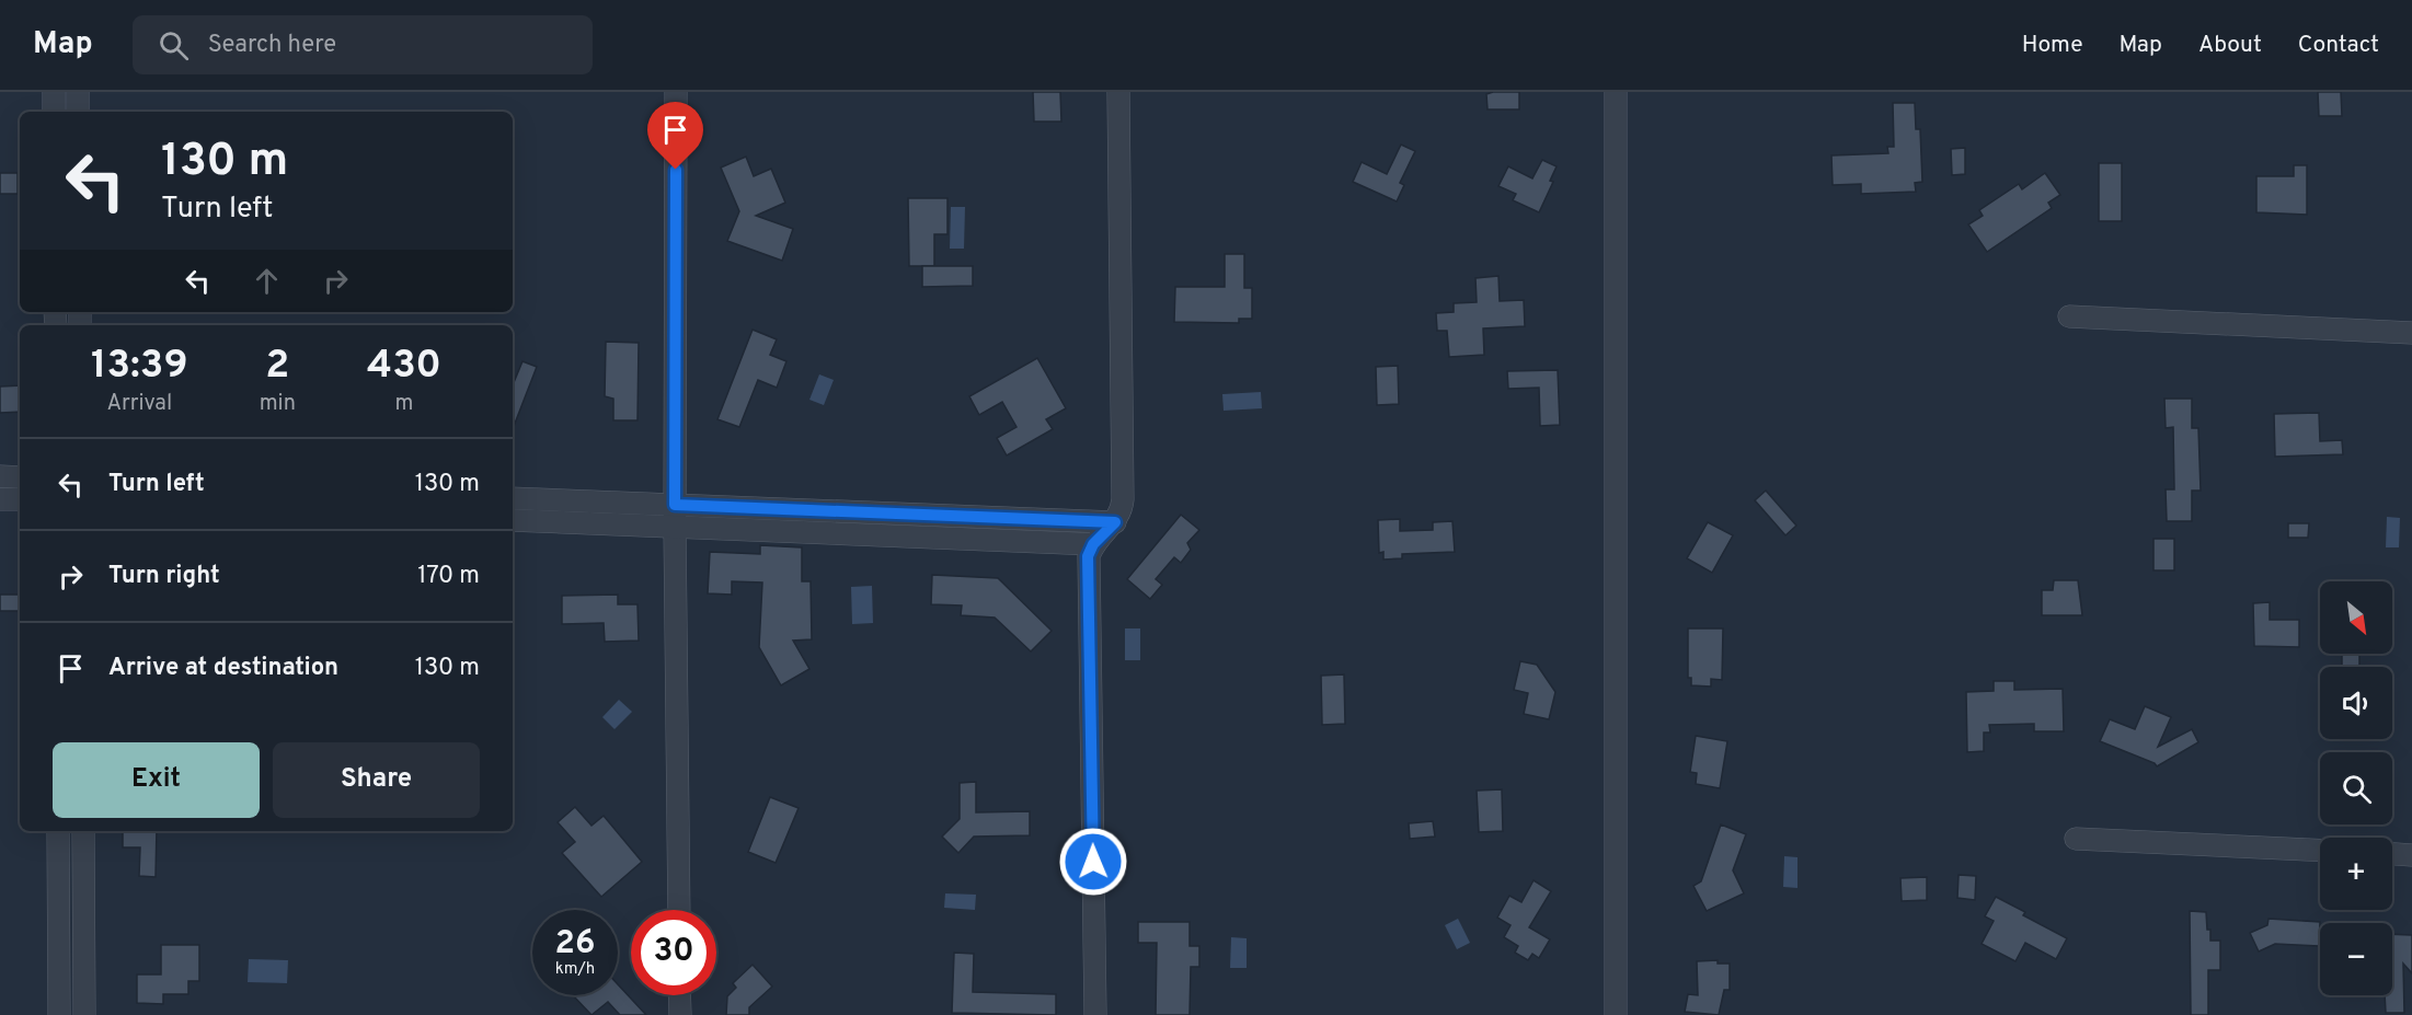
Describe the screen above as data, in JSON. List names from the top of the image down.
{
  "north": "bottom right",
  "page": {
    "header": "Map",
    "search": "Search here",
    "nav": [
      "Home",
      "Map",
      "About",
      "Contact"
    ],
    "turn": ["130 m", "Turn left"],
    "eta": [
      "13:39",
      "Arrival",
      "2",
      "min",
      "430",
      "m"
    ],
    "list": [
      {
        "name": "Turn left",
        "value": "130 m"
      },
      {
        "name": "Turn right",
        "value": "170 m"
      },
      {
        "name": "Arrive at destination",
        "value": "130 m"
      }
    ],
    "map_buttons": ["+", "−"],
    "buttons": ["Exit", "Share"],
    "speed": "26 km/h",
    "limit": "30"
  }
}
